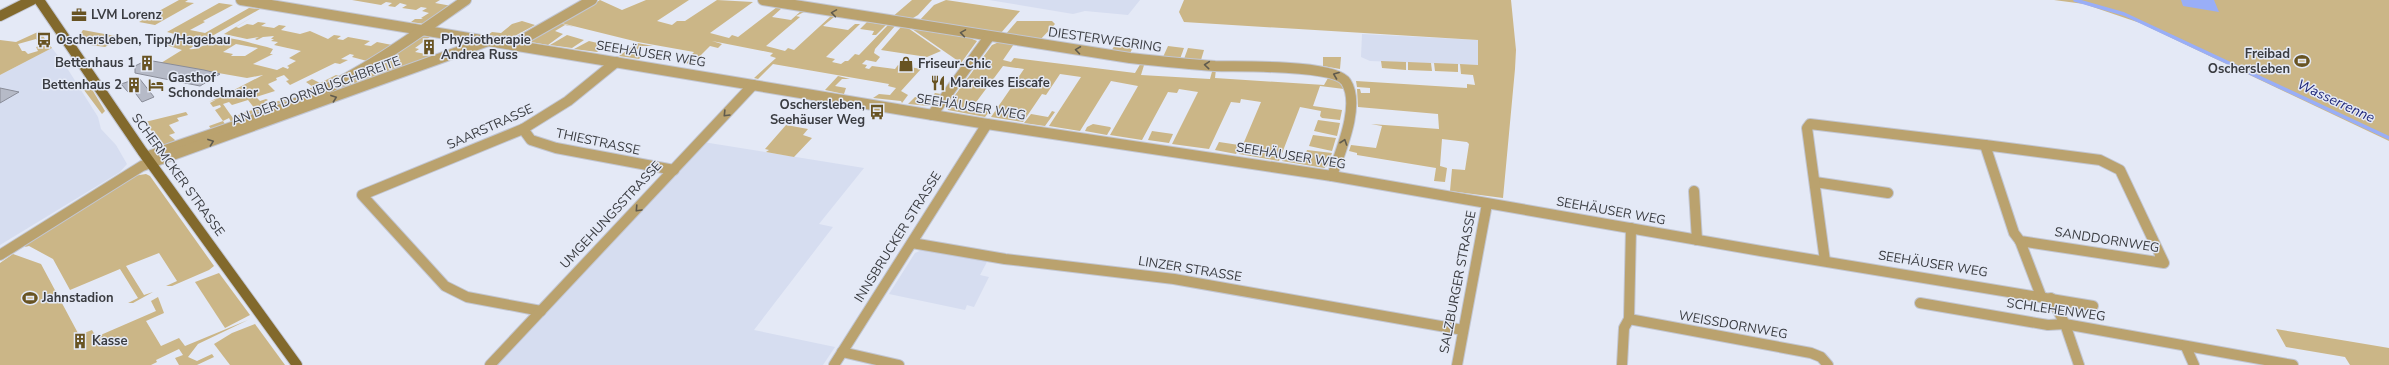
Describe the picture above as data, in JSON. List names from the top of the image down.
{
  "streets": {
    "main road": ["SCHERMCKER STRASSE"],
    "street": [
      "DIESTERWEGRING",
      "SEEHÄUSER WEG",
      "AN DER DORNBUSCHBREITE",
      "SAARSTRASSE",
      "THIESTRASSE",
      "UMGEHUNGSSTRASSE",
      "INNSBRUCKER STRASSE",
      "SANDDORNWEG",
      "LINZER STRASSE",
      "SALZBURGER STRASSE",
      "SCHLEHENWEG",
      "WEISSDORNWEG"
    ]
  },
  "crossings": [
    ["DIESTERWEGRING", "SEEHÄUSER WEG"],
    ["SEEHÄUSER WEG", "AN DER DORNBUSCHBREITE"],
    ["SEEHÄUSER WEG", "SAARSTRASSE"],
    ["SEEHÄUSER WEG", "UMGEHUNGSSTRASSE"],
    ["SEEHÄUSER WEG", "INNSBRUCKER STRASSE"],
    ["SEEHÄUSER WEG", "SANDDORNWEG"],
    ["SEEHÄUSER WEG", "SALZBURGER STRASSE"],
    ["AN DER DORNBUSCHBREITE", "SCHERMCKER STRASSE"],
    ["SAARSTRASSE", "THIESTRASSE"],
    ["SAARSTRASSE", "UMGEHUNGSSTRASSE"],
    ["THIESTRASSE", "UMGEHUNGSSTRASSE"],
    ["INNSBRUCKER STRASSE", "LINZER STRASSE"],
    ["LINZER STRASSE", "SALZBURGER STRASSE"]
  ],
  "one_way": ["DIESTERWEGRING", "UMGEHUNGSSTRASSE"],
  "water": ["Wasserrenne"],
  "places": {
    "office": ["LVM Lorenz"],
    "bus stop": ["Oschersleben, Tipp/Hagebau", "Oschersleben, Seehäuser Weg"],
    "building": [
      "Physiotherapie Andrea Russ",
      "Bettenhaus 1",
      "Bettenhaus 2",
      "Kasse"
    ],
    "sports": ["Freibad Oschersleben", "Jahnstadion"],
    "shop": ["Friseur-Chic"],
    "restaurant": ["Mareikes Eiscafe"],
    "hotel": ["Gasthof Schondelmaier"]
  }
}
